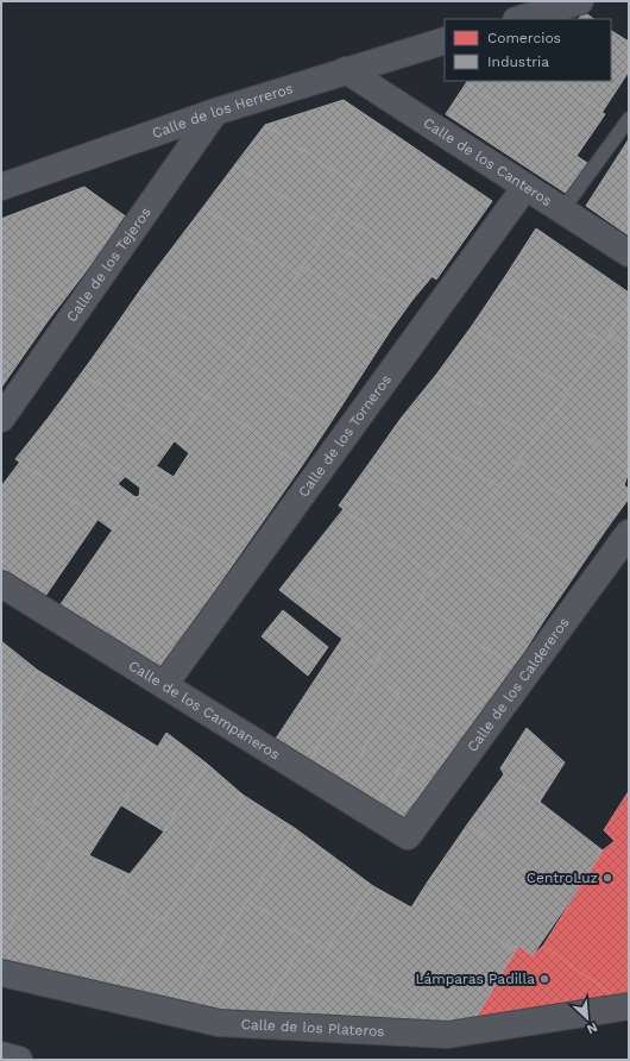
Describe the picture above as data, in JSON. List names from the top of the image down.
{
  "streets": {
    "street": [
      "Calle de los Herreros",
      "Calle de los Canteros",
      "Calle de los Tejeros",
      "Calle de los Torneros",
      "Calle de los Caldereros",
      "Calle de los Campaneros",
      "Calle de los Plateros"
    ]
  },
  "crossings": [
    ["Calle de los Herreros", "Calle de los Canteros"],
    ["Calle de los Herreros", "Calle de los Tejeros"],
    ["Calle de los Canteros", "Calle de los Torneros"],
    ["Calle de los Torneros", "Calle de los Campaneros"],
    ["Calle de los Caldereros", "Calle de los Campaneros"]
  ],
  "places": ["CentroLuz", "Lámparas Padilla"],
  "legend": ["Comercios", "Industria"],
  "north": "bottom right"
}
